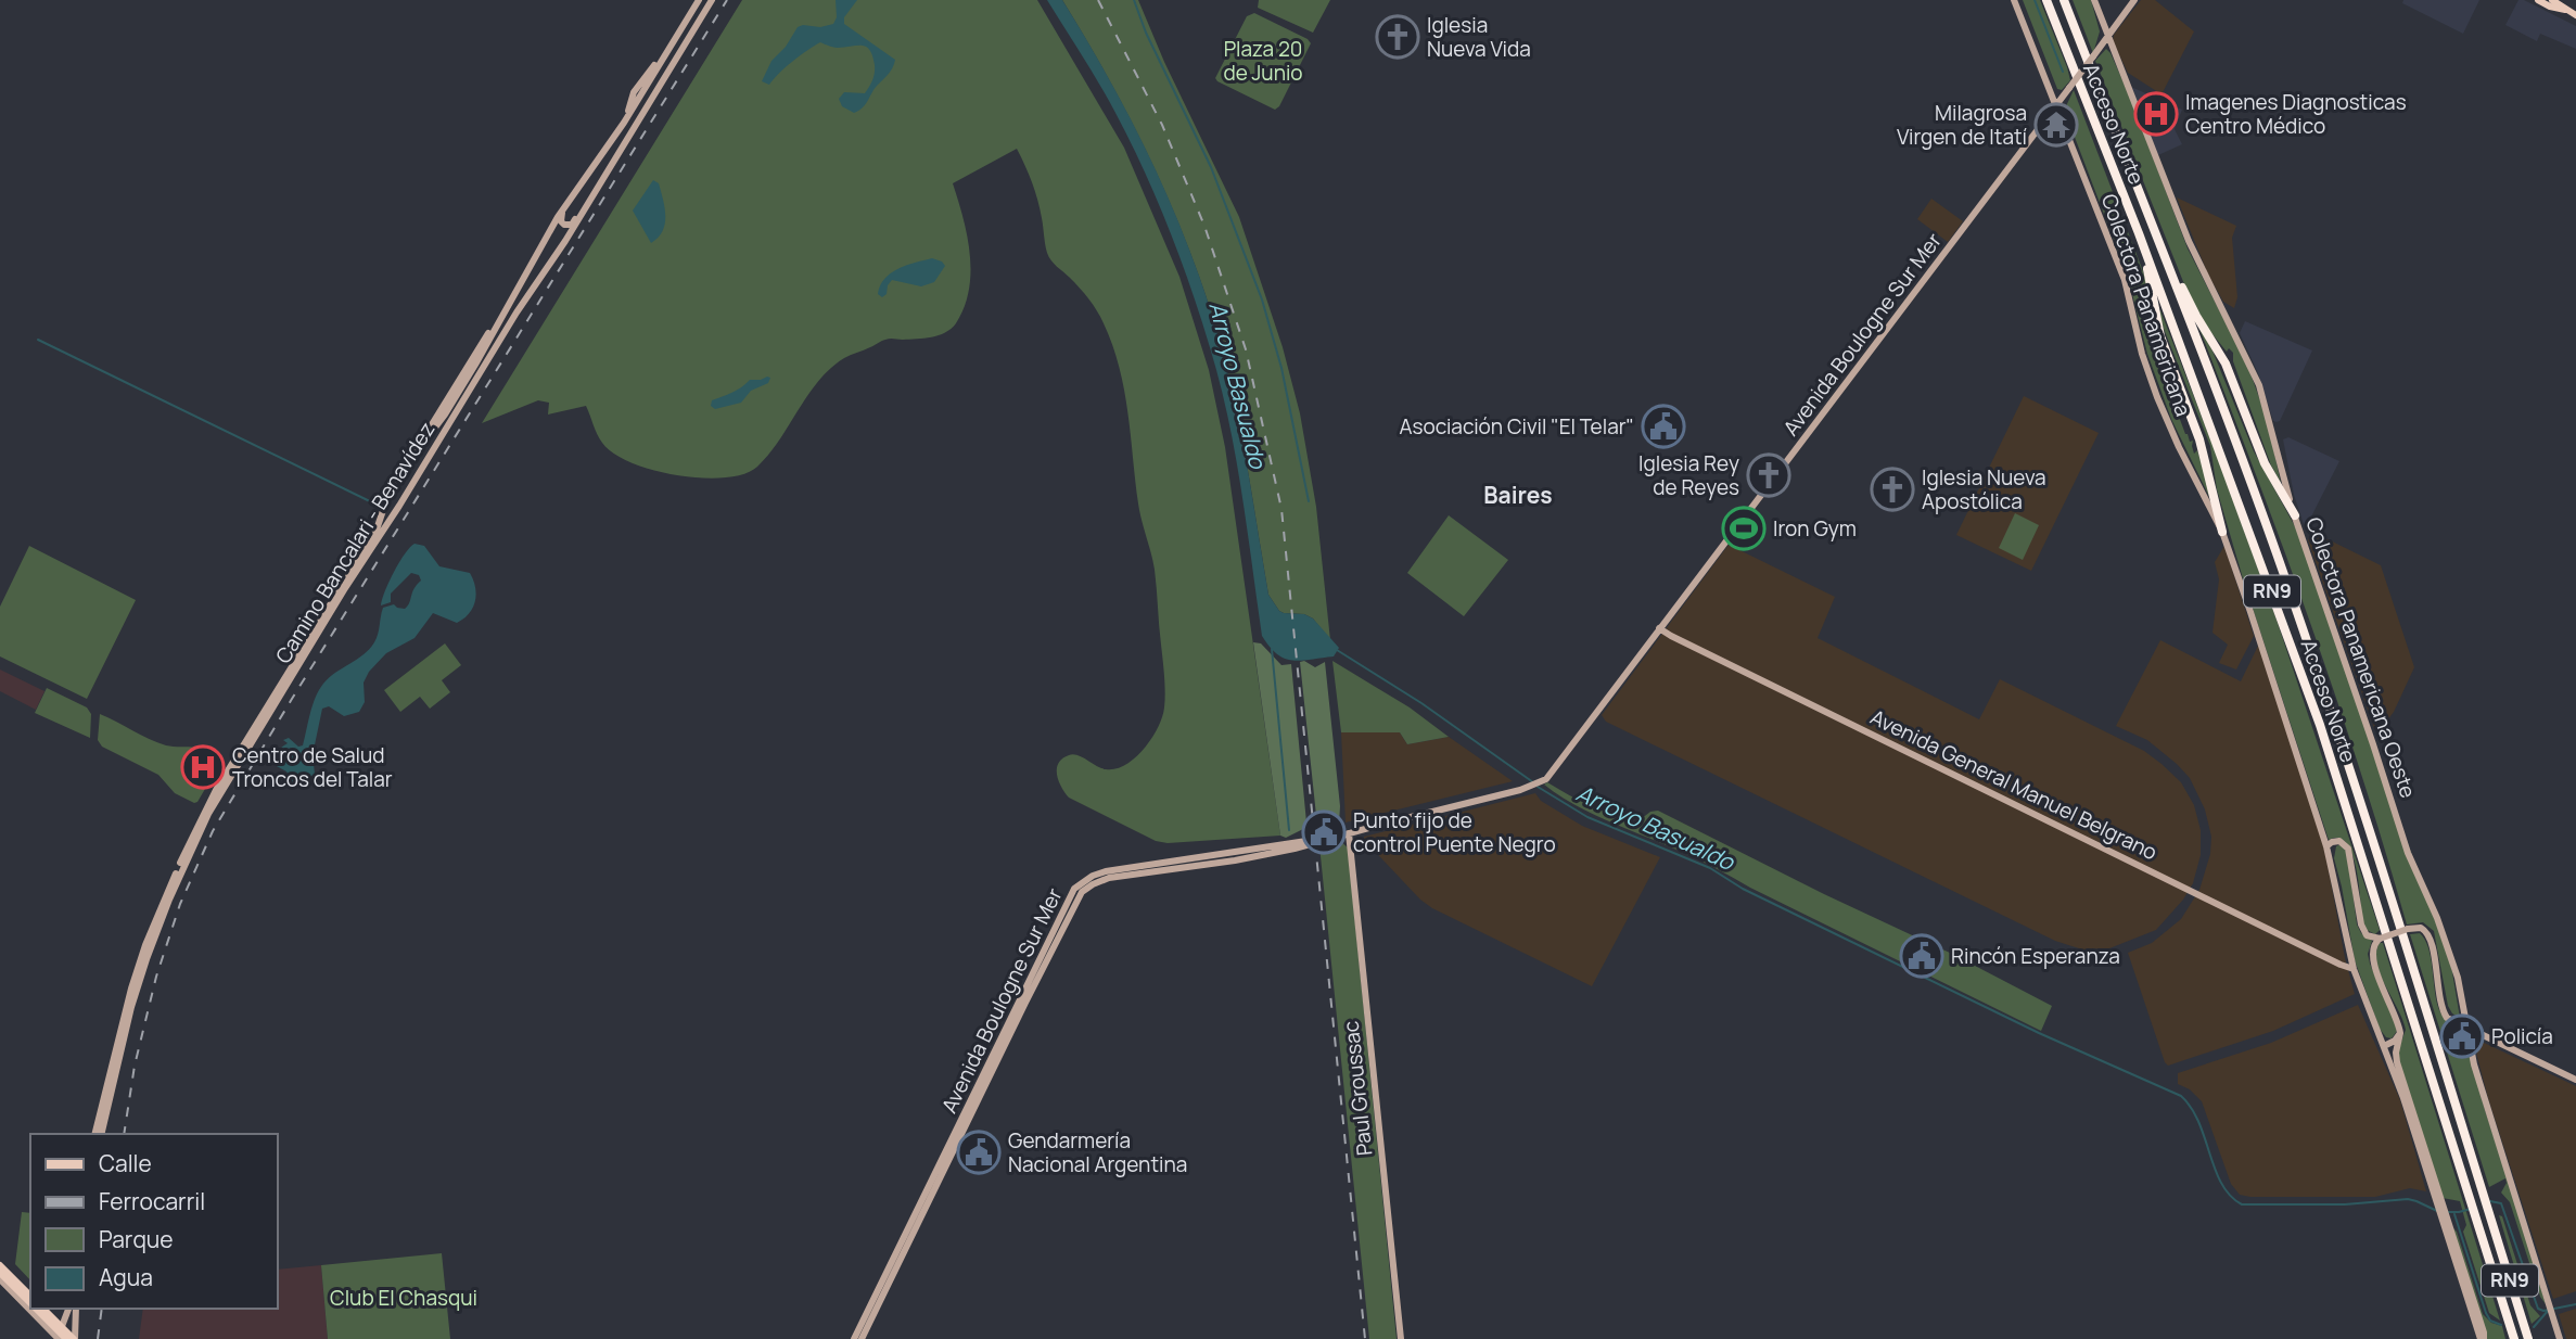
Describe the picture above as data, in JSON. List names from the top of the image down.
{
  "streets": {
    "highway": ["Acceso Norte", "RN9"],
    "main road": [
      "Colectora Panamericana",
      "Avenida Boulogne Sur Mer",
      "Camino Bancalari - Benavídez",
      "Colectora Panamericana Oeste",
      "Avenida General Manuel Belgrano",
      "Paul Groussac"
    ]
  },
  "crossings": [
    ["Colectora Panamericana", "Avenida Boulogne Sur Mer"],
    ["Colectora Panamericana", "Avenida General Manuel Belgrano"],
    ["Avenida Boulogne Sur Mer", "Colectora Panamericana Oeste"],
    ["Avenida Boulogne Sur Mer", "Avenida General Manuel Belgrano"],
    ["Avenida Boulogne Sur Mer", "Paul Groussac"]
  ],
  "districts": ["Baires"],
  "water": ["Arroyo Basualdo"],
  "parks": ["Plaza 20 de Junio", "Club El Chasqui"],
  "places": {
    "church": ["Iglesia Nueva Vida", "Iglesia Rey de Reyes", "Iglesia Nueva Apostólica"],
    "hospital": ["Imagenes Diagnosticas Centro Médico", "Centro de Salud Troncos del Talar"],
    "temple": ["Milagrosa Virgen de Itatí"],
    "public building": [
      "Asociación Civil \"El Telar\"",
      "Punto fijo de control Puente Negro",
      "Rincón Esperanza",
      "Policía",
      "Gendarmería Nacional Argentina"
    ],
    "sports": ["Iron Gym"]
  },
  "legend": [
    "Calle",
    "Ferrocarril",
    "Parque",
    "Agua"
  ]
}
